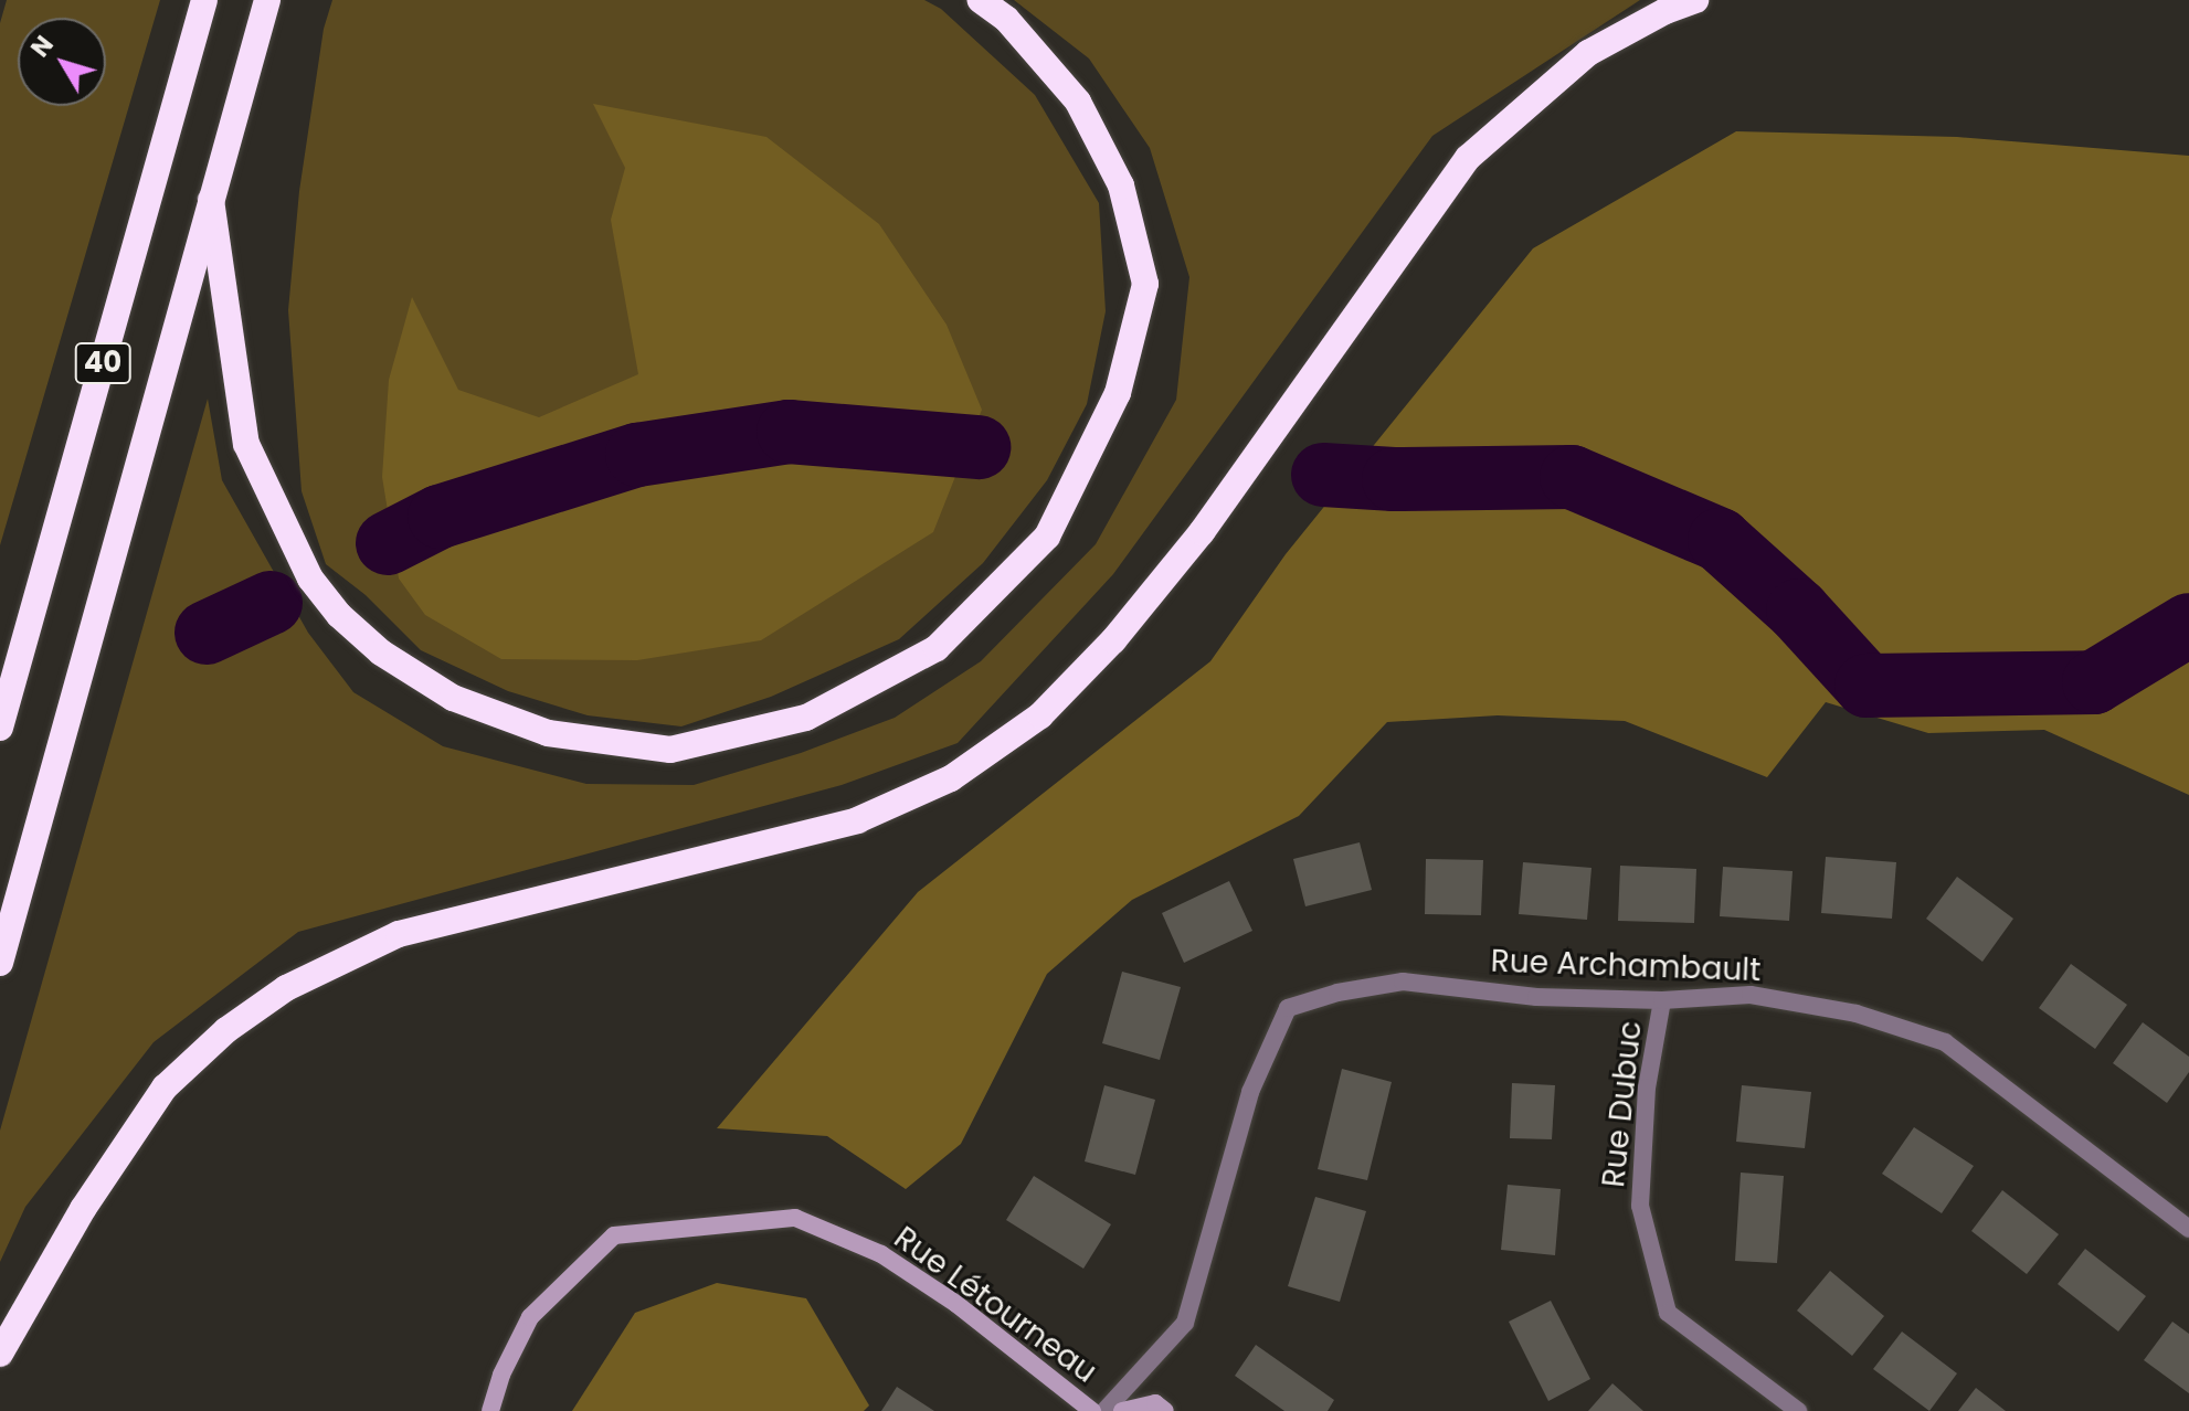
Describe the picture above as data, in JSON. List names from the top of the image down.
{
  "streets": {
    "highway": ["40"],
    "street": ["Rue Archambault", "Rue Dubuc", "Rue Létourneau"]
  },
  "crossings": [
    ["Rue Archambault", "Rue Dubuc"]
  ],
  "north": "top left"
}
